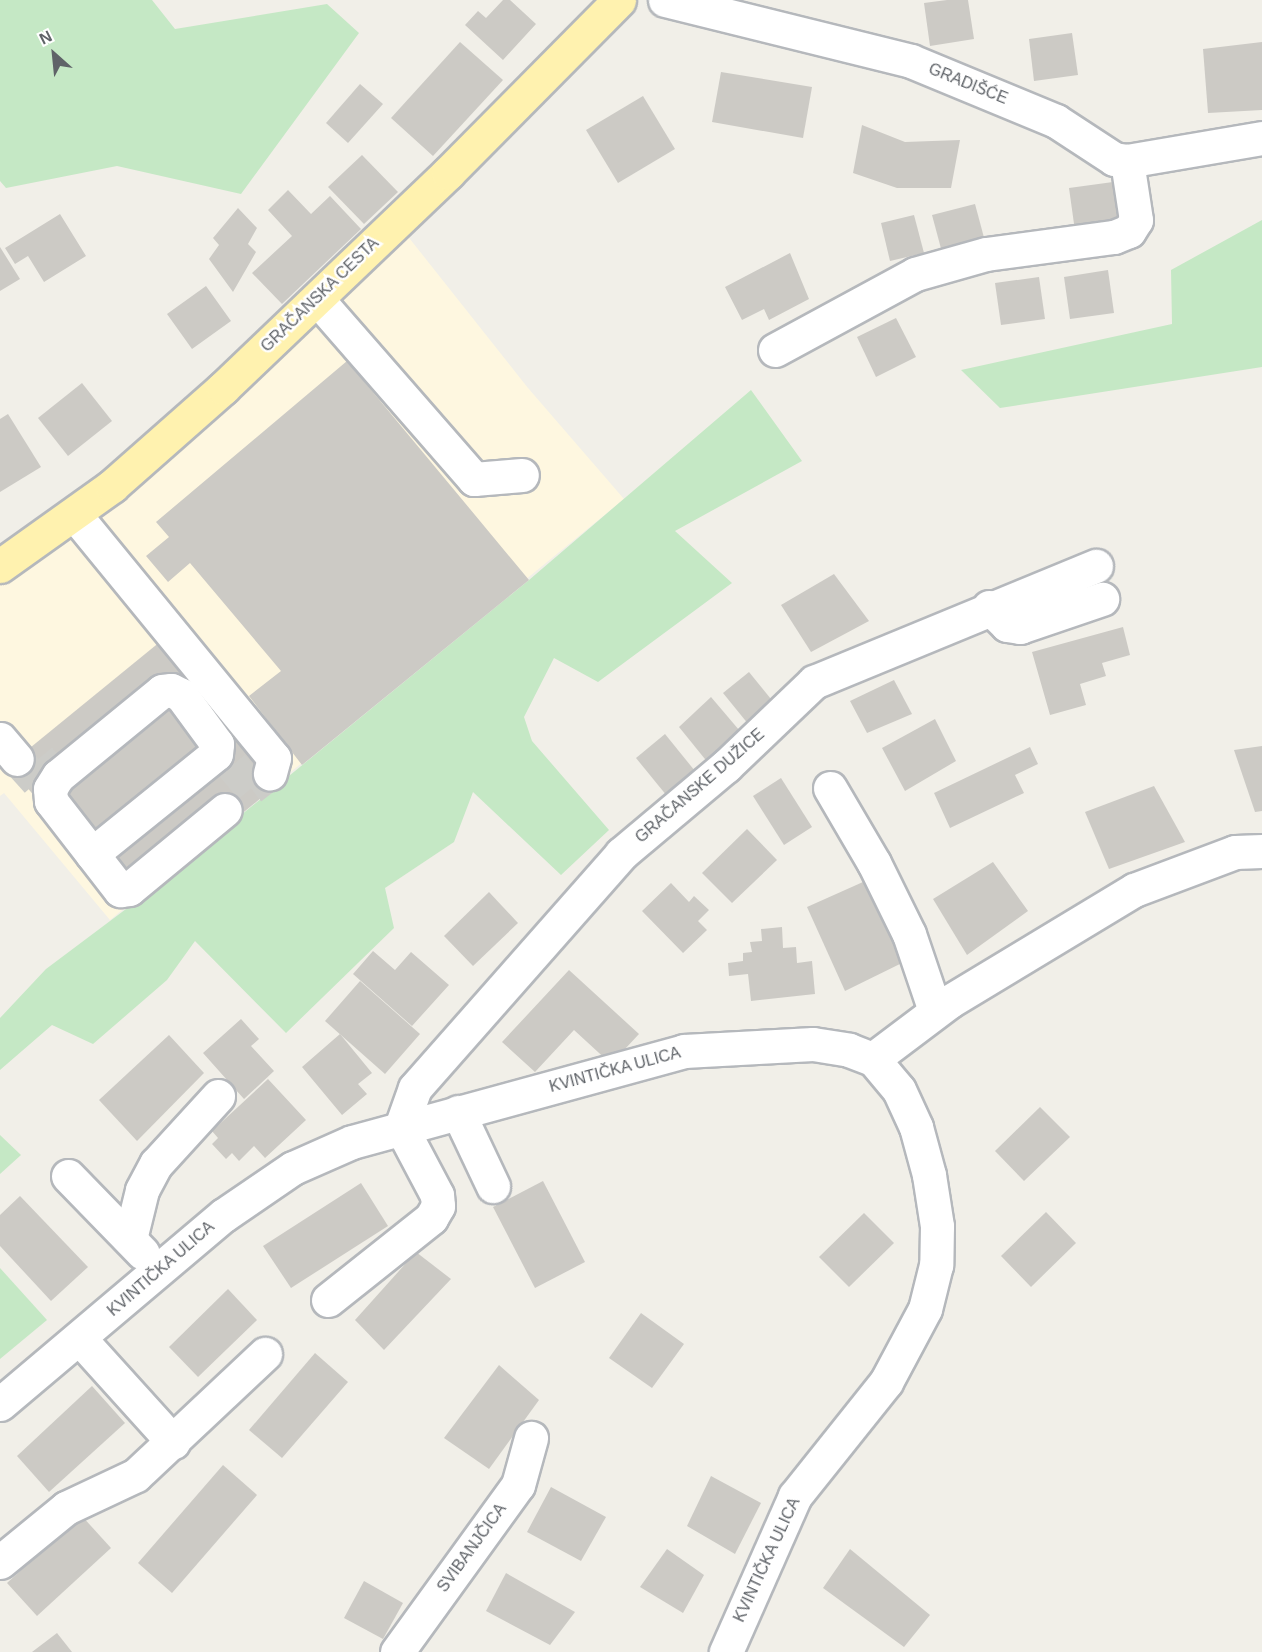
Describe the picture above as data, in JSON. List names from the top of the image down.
{
  "streets": {
    "main road": ["GRAČANSKA CESTA"],
    "street": [
      "GRADIŠĆE",
      "GRAČANSKE DUŽICE",
      "KVINTIČKA ULICA",
      "SVIBANJČICA"
    ]
  },
  "crossings": [
    ["GRAČANSKE DUŽICE", "KVINTIČKA ULICA"]
  ],
  "north": "top left"
}
